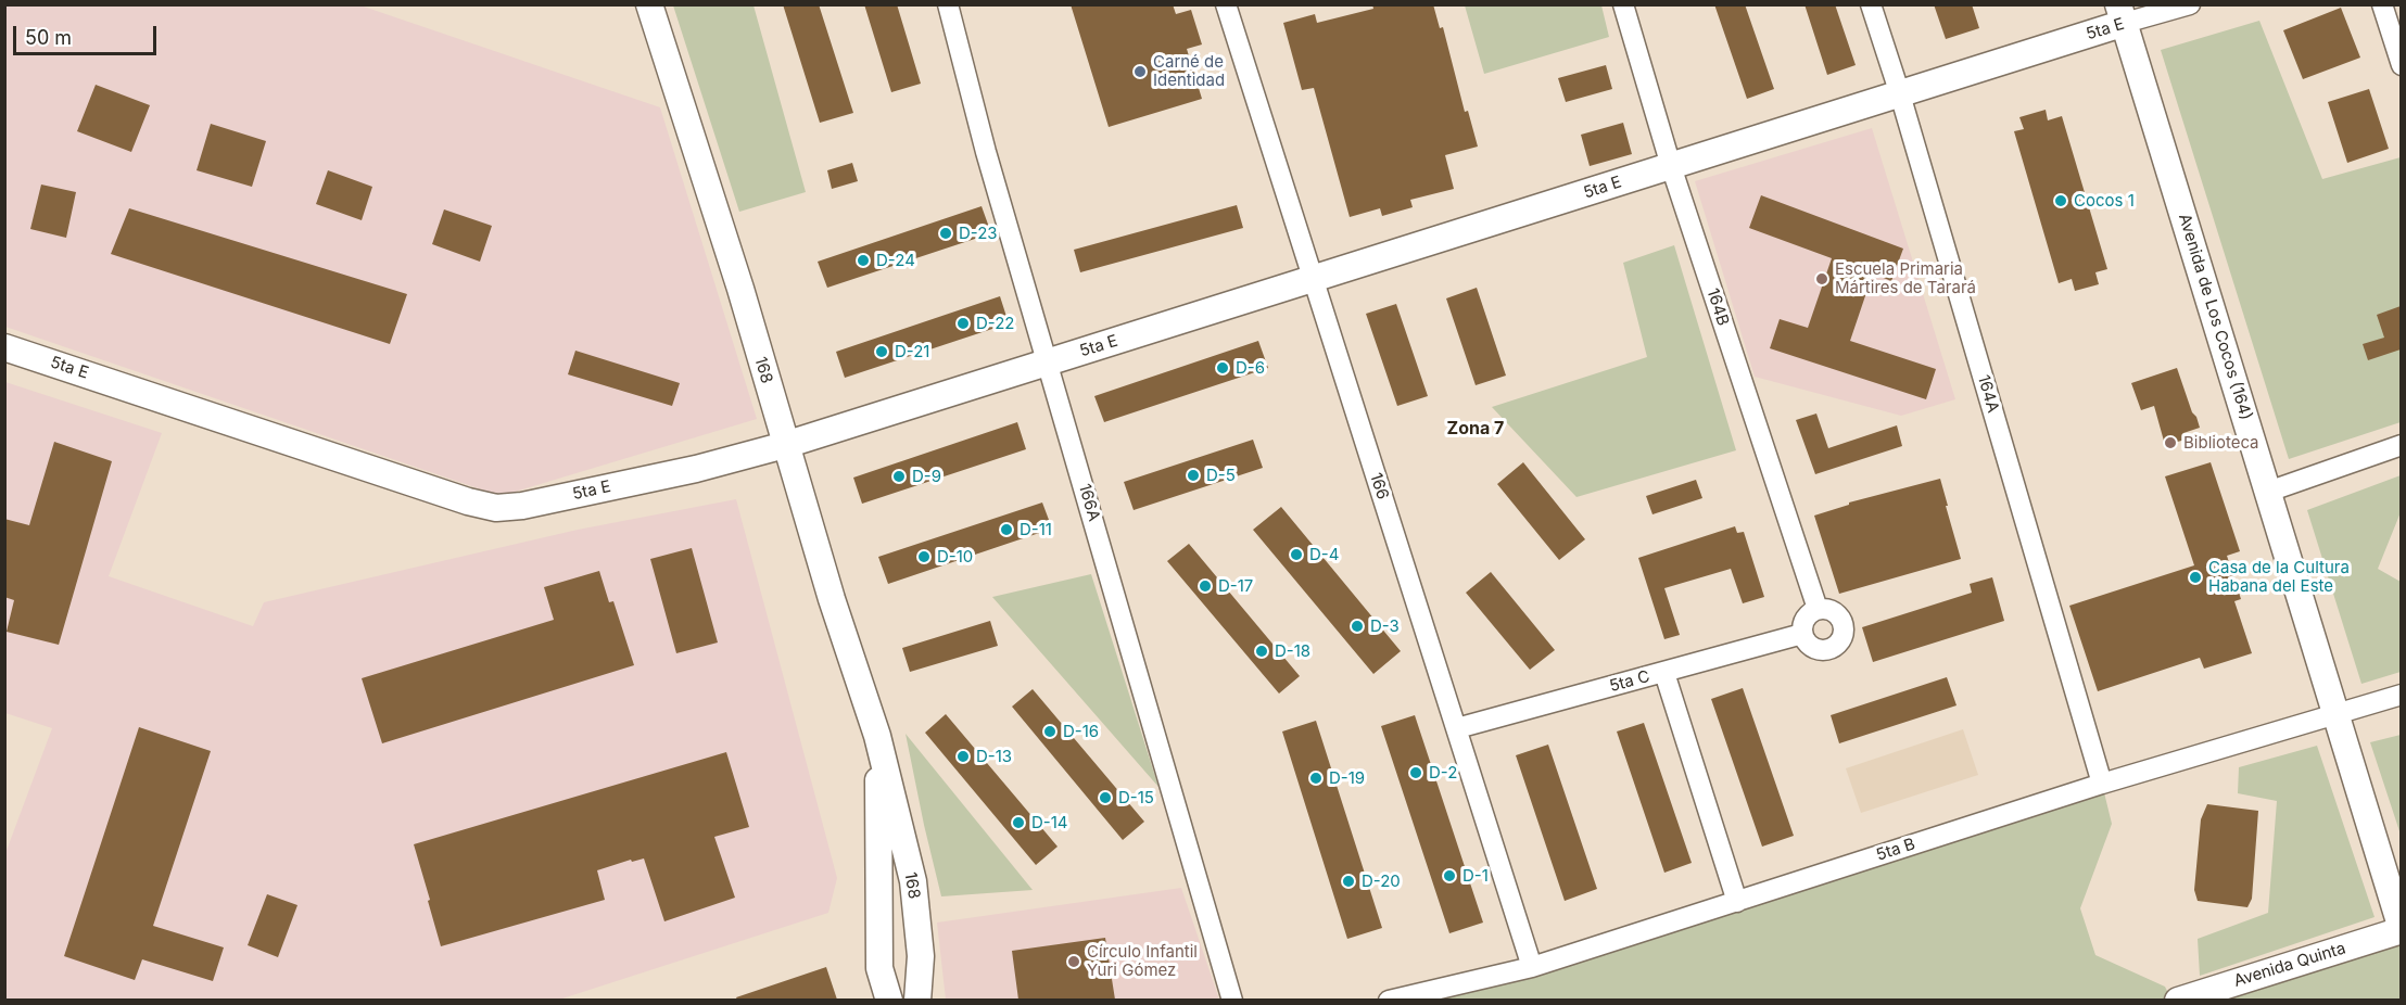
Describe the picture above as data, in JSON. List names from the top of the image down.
{
  "streets": {
    "street": [
      "5ta E",
      "164B",
      "Avenida de Los Cocos (164)",
      "168",
      "164A",
      "166",
      "166A",
      "5ta C",
      "5ta B",
      "Avenida Quinta"
    ]
  },
  "crossings": [
    ["5ta E", "164B"],
    ["5ta E", "Avenida de Los Cocos (164)"],
    ["5ta E", "168"],
    ["5ta E", "164A"],
    ["5ta E", "166"],
    ["5ta E", "166A"],
    ["164B", "5ta C"],
    ["Avenida de Los Cocos (164)", "5ta B"],
    ["Avenida de Los Cocos (164)", "Avenida Quinta"],
    ["164A", "5ta B"],
    ["166", "5ta C"],
    ["166", "5ta B"]
  ],
  "districts": ["Zona 7"],
  "places": [
    "Carné de Identidad",
    "Cocos 1",
    "D-23",
    "D-24",
    "Escuela Primaria Mártires de Tarará",
    "D-22",
    "D-21",
    "D-6",
    "Biblioteca",
    "D-5",
    "D-9",
    "D-11",
    "D-4",
    "D-10",
    "Casa de la Cultura Habana del Este",
    "D-17",
    "D-3",
    "D-18",
    "D-16",
    "D-13",
    "D-2",
    "D-19",
    "D-15",
    "D-14",
    "D-1",
    "D-20",
    "Círculo Infantil Yuri Gómez"
  ],
  "scale_bar": "50 m"
}
